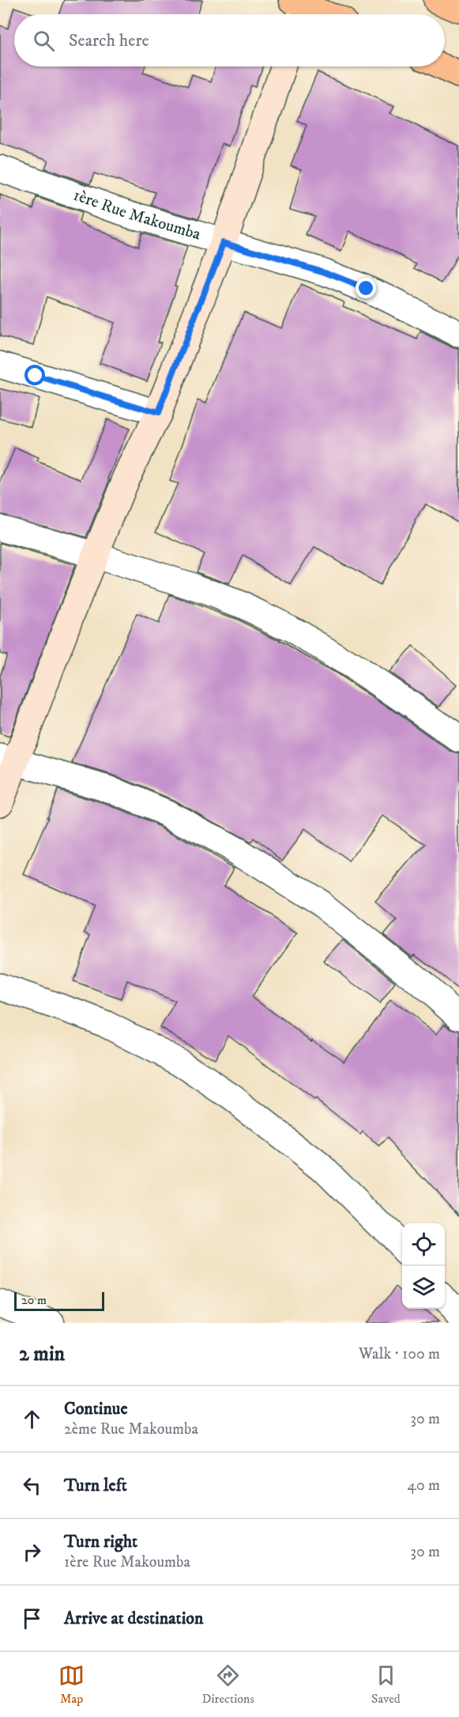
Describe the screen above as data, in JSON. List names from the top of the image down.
{
  "streets": {
    "street": ["1ère Rue Makoumba"]
  },
  "scale_bar": "20 m",
  "page": {
    "search": "Search here",
    "scale": "20 m",
    "heading": ["2 min", "Walk · 100 m"],
    "list": [
      ["Continue", "2ème Rue Makoumba", "30 m"],
      ["Turn left", "40 m"],
      ["Turn right", "1ère Rue Makoumba", "30 m"],
      "Arrive at destination"
    ],
    "nav": ["Map", "Directions", "Saved"]
  }
}
